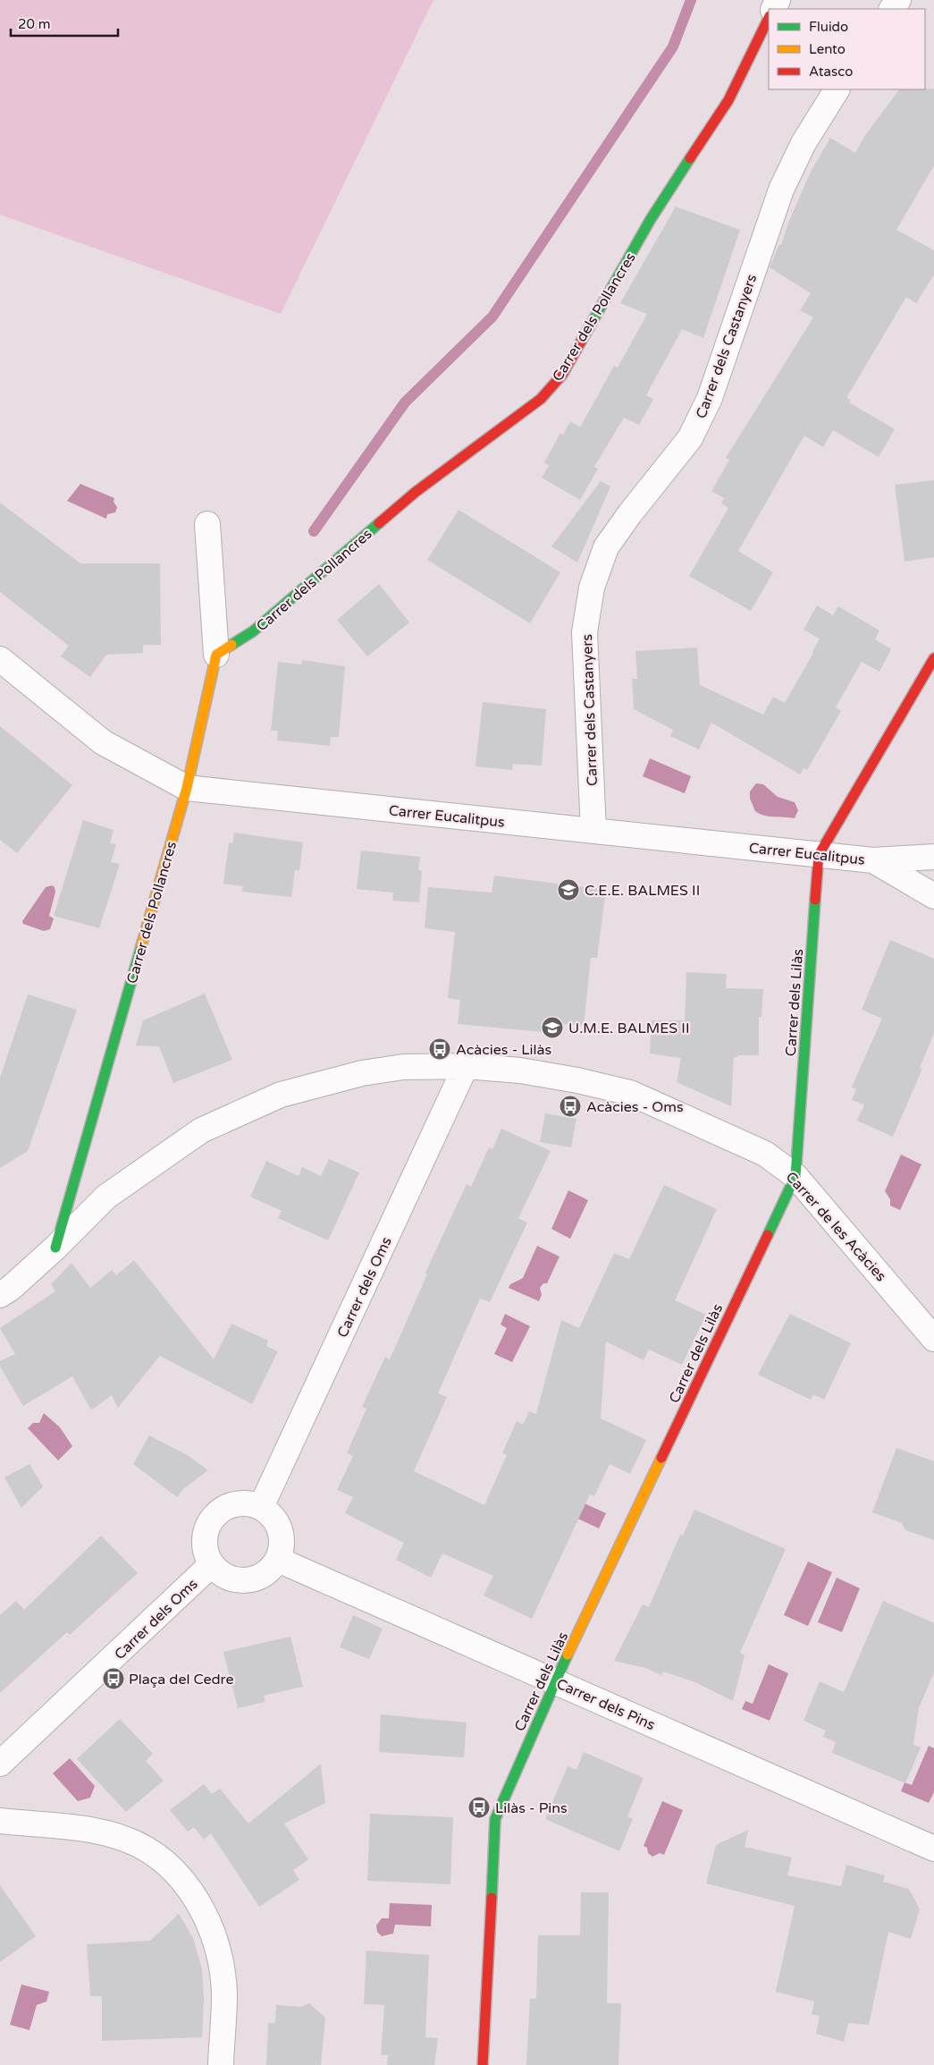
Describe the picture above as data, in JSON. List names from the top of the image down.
{
  "streets": {
    "street": [
      "Carrer dels Pollancres",
      "Carrer dels Castanyers",
      "Carrer Eucalitpus",
      "Carrer dels Lilàs",
      "Carrer de les Acàcies",
      "Carrer dels Oms",
      "Carrer dels Pins"
    ]
  },
  "crossings": [
    ["Carrer dels Pollancres", "Carrer Eucalitpus"],
    ["Carrer dels Pollancres", "Carrer de les Acàcies"],
    ["Carrer dels Castanyers", "Carrer Eucalitpus"],
    ["Carrer Eucalitpus", "Carrer dels Lilàs"],
    ["Carrer dels Lilàs", "Carrer de les Acàcies"],
    ["Carrer dels Lilàs", "Carrer dels Pins"],
    ["Carrer de les Acàcies", "Carrer dels Oms"],
    ["Carrer dels Oms", "Carrer dels Pins"]
  ],
  "places": {
    "school or university": ["C.E.E. BALMES II", "U.M.E. BALMES II"],
    "bus stop": [
      "Acàcies - Lilàs",
      "Acàcies - Oms",
      "Plaça del Cedre",
      "Lilàs - Pins"
    ]
  },
  "legend": ["Fluido", "Lento", "Atasco"],
  "scale_bar": "20 m"
}
